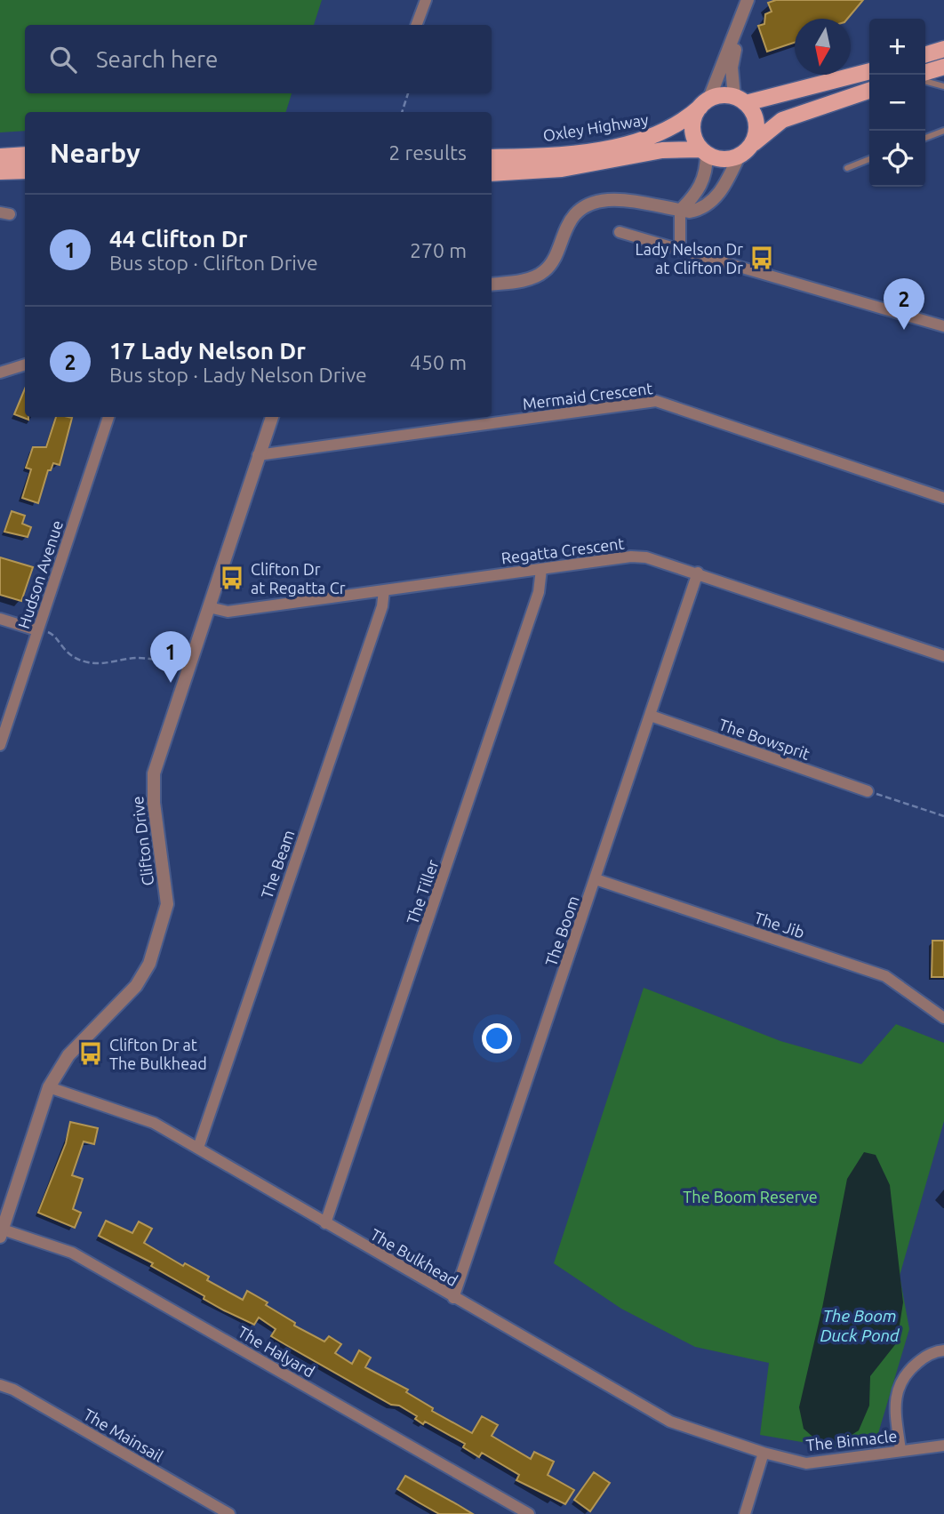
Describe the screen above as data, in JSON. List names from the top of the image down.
{
  "streets": {
    "main road": ["Oxley Highway"],
    "street": [
      "Mermaid Crescent",
      "Regatta Crescent",
      "Hudson Avenue",
      "The Bowsprit",
      "Clifton Drive",
      "The Beam",
      "The Tiller",
      "The Jib",
      "The Boom",
      "The Bulkhead",
      "The Halyard",
      "The Mainsail",
      "The Binnacle"
    ]
  },
  "crossings": [
    ["Mermaid Crescent", "Clifton Drive"],
    ["Regatta Crescent", "Clifton Drive"],
    ["Regatta Crescent", "The Beam"],
    ["Regatta Crescent", "The Tiller"],
    ["Regatta Crescent", "The Boom"],
    ["The Bowsprit", "The Boom"],
    ["Clifton Drive", "The Bulkhead"],
    ["Clifton Drive", "The Halyard"],
    ["The Beam", "The Bulkhead"],
    ["The Tiller", "The Bulkhead"],
    ["The Jib", "The Boom"],
    ["The Boom", "The Bulkhead"],
    ["The Bulkhead", "The Binnacle"]
  ],
  "water": ["The Boom Duck Pond"],
  "parks": ["The Boom Reserve"],
  "places": {
    "bus stop": ["Lady Nelson Dr at Clifton Dr", "Clifton Dr at Regatta Cr", "Clifton Dr at The Bulkhead"]
  },
  "north": "bottom",
  "page": {
    "map_buttons": ["+", "−"],
    "search": "Search here",
    "heading": ["Nearby", "2 results"],
    "list": [
      {
        "mark": "1",
        "name": "44 Clifton Dr",
        "note": "Bus stop · Clifton Drive",
        "value": "270 m"
      },
      {
        "mark": "2",
        "name": "17 Lady Nelson Dr",
        "note": "Bus stop · Lady Nelson Drive",
        "value": "450 m"
      }
    ],
    "pins": ["2", "1"]
  }
}
